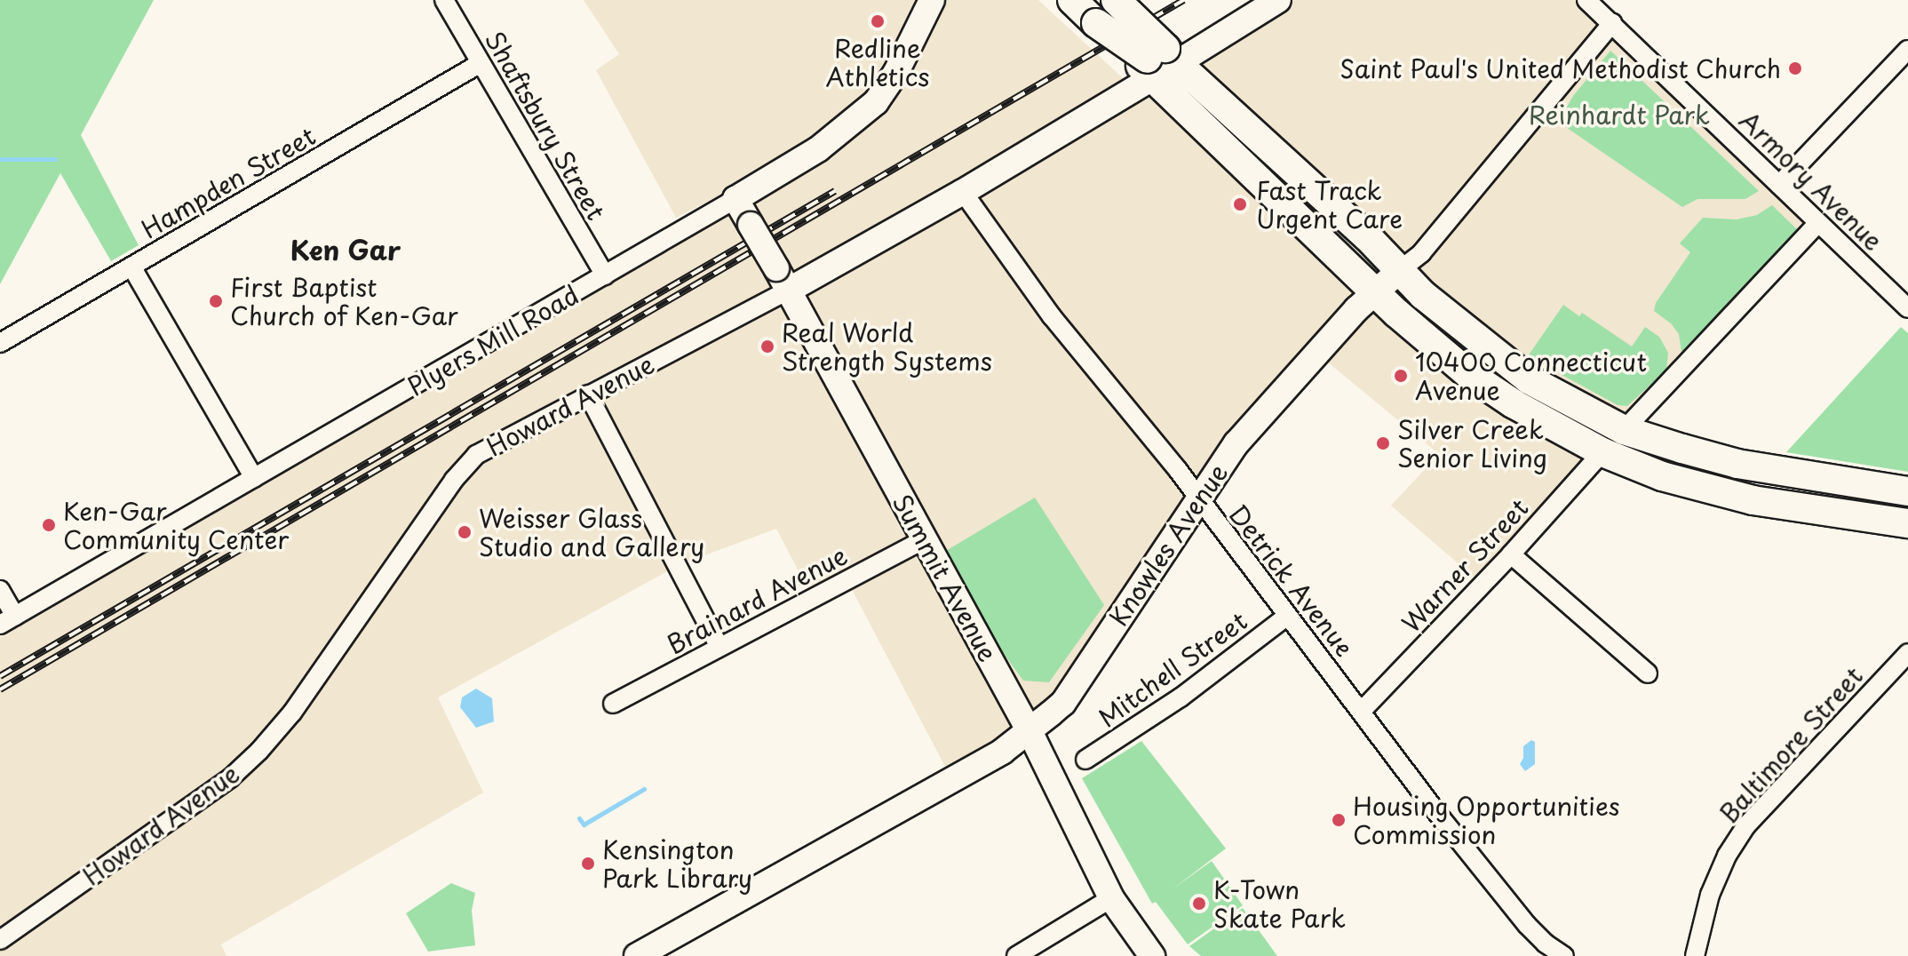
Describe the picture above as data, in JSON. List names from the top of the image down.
{
  "streets": {
    "street": [
      "Shaftsbury Street",
      "Armory Avenue",
      "Hampden Street",
      "Plyers Mill Road",
      "Howard Avenue",
      "Knowles Avenue",
      "Warner Street",
      "Summit Avenue",
      "Detrick Avenue",
      "Brainard Avenue",
      "Mitchell Street",
      "Baltimore Street"
    ]
  },
  "crossings": [
    ["Shaftsbury Street", "Hampden Street"],
    ["Shaftsbury Street", "Plyers Mill Road"],
    ["Armory Avenue", "Knowles Avenue"],
    ["Plyers Mill Road", "Summit Avenue"],
    ["Howard Avenue", "Summit Avenue"],
    ["Howard Avenue", "Detrick Avenue"],
    ["Knowles Avenue", "Summit Avenue"],
    ["Knowles Avenue", "Detrick Avenue"],
    ["Warner Street", "Detrick Avenue"],
    ["Summit Avenue", "Brainard Avenue"],
    ["Detrick Avenue", "Mitchell Street"]
  ],
  "districts": ["Ken Gar"],
  "parks": ["Reinhardt Park"],
  "places": [
    "Redline Athletics",
    "Saint Paul's United Methodist Church",
    "Fast Track Urgent Care",
    "First Baptist Church of Ken-Gar",
    "Real World Strength Systems",
    "10400 Connecticut Avenue",
    "Silver Creek Senior Living",
    "Ken-Gar Community Center",
    "Weisser Glass Studio and Gallery",
    "Housing Opportunities Commission",
    "Kensington Park Library",
    "K-Town Skate Park"
  ]
}
